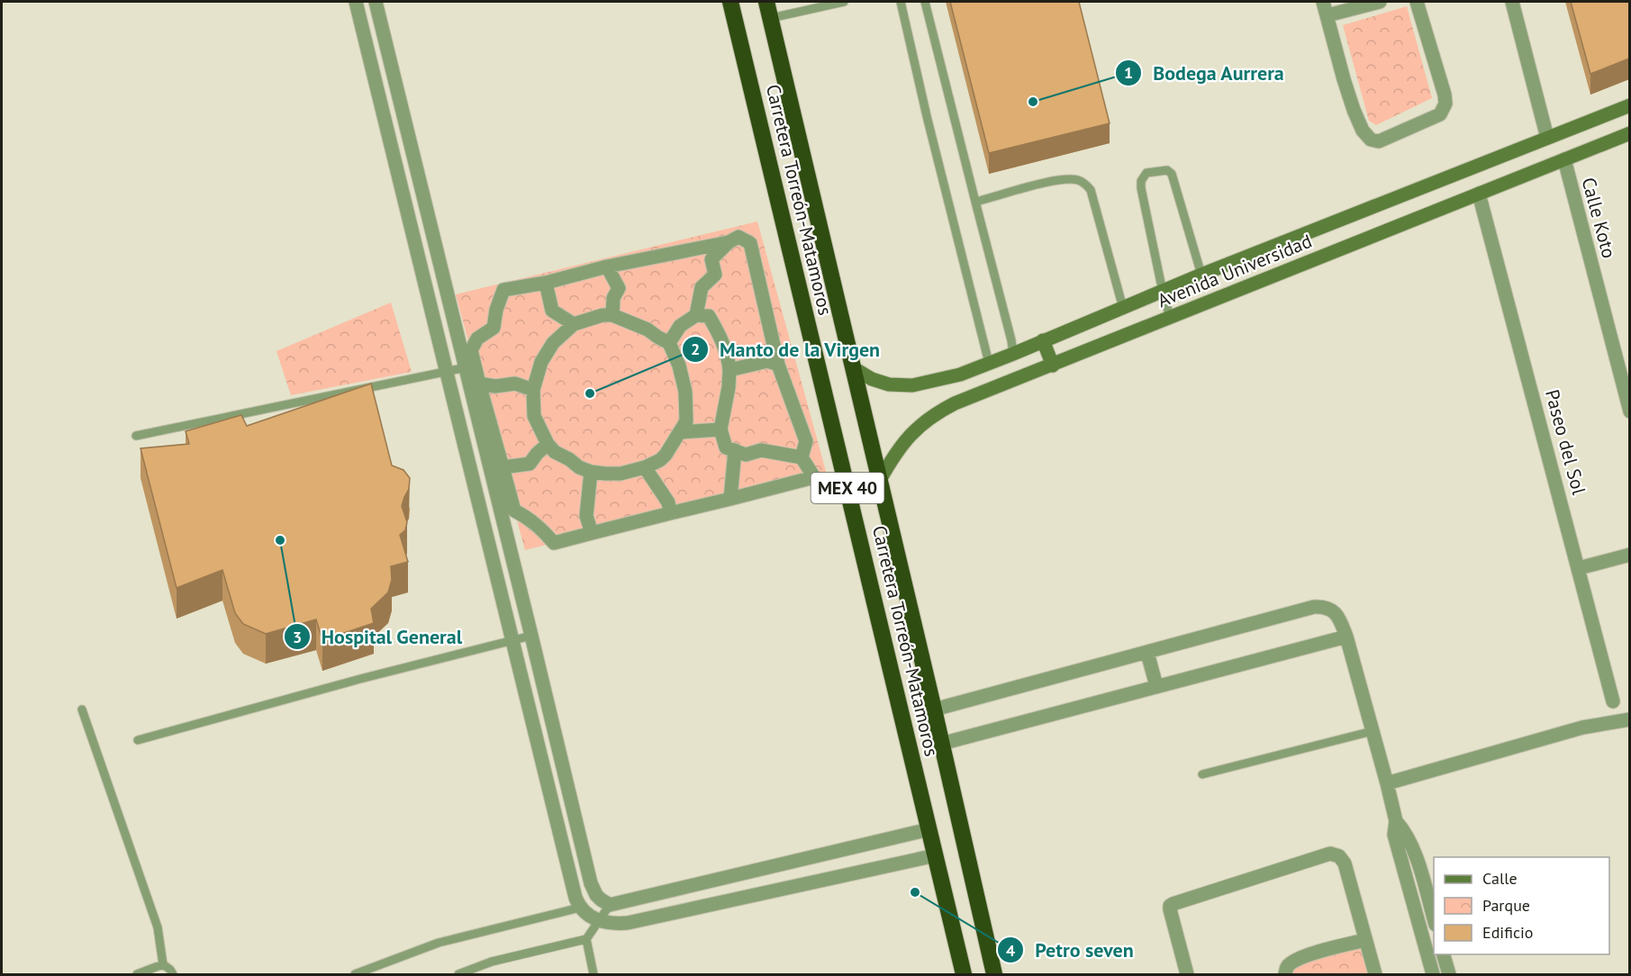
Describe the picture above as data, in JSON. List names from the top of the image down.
{
  "streets": {
    "highway": ["Carretera Torreón-Matamoros", "MEX 40"],
    "main road": ["Avenida Universidad"],
    "street": ["Calle Koto", "Paseo del Sol"]
  },
  "crossings": [
    ["Calle Koto", "Avenida Universidad"],
    ["Avenida Universidad", "Paseo del Sol"],
    ["Avenida Universidad", "MEX 40"]
  ],
  "places": [
    "Bodega Aurrera",
    "Manto de la Virgen",
    "Hospital General",
    "Petro seven"
  ],
  "legend": ["Calle", "Parque", "Edificio"]
}
